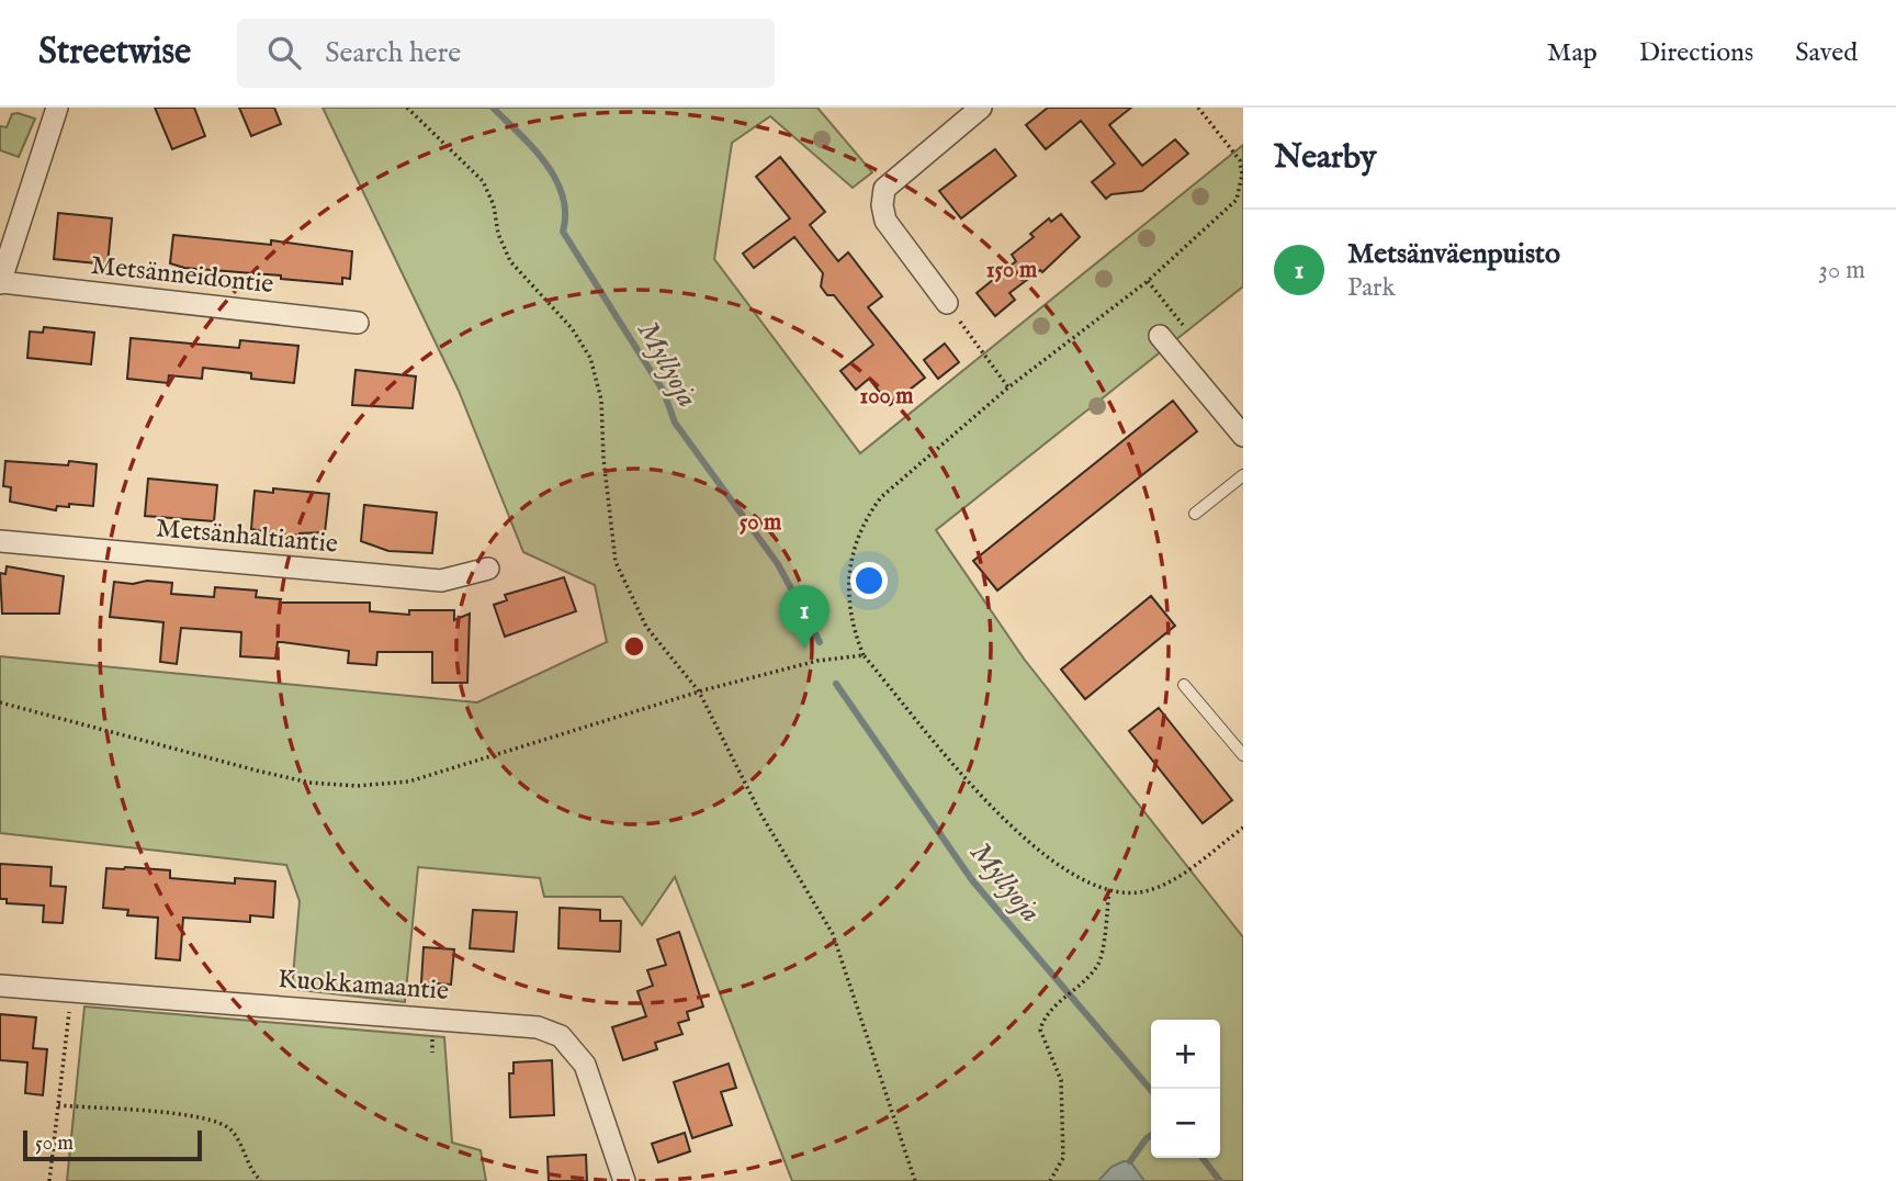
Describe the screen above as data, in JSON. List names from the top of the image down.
{
  "streets": {
    "street": ["Metsänneidontie", "Metsänhaltiantie", "Kuokkamaantie"]
  },
  "water": ["Myllyoja"],
  "scale_bar": "50 m",
  "page": {
    "header": "Streetwise",
    "search": "Search here",
    "nav": ["Map", "Directions", "Saved"],
    "heading": "Nearby",
    "list": [
      {
        "mark": "1",
        "name": "Metsänväenpuisto",
        "note": "Park",
        "value": "30 m"
      }
    ],
    "pins": "1",
    "map_buttons": ["+", "−"],
    "scale": "50 m"
  },
  "rings": ["150 m", "100 m", "50 m"]
}
